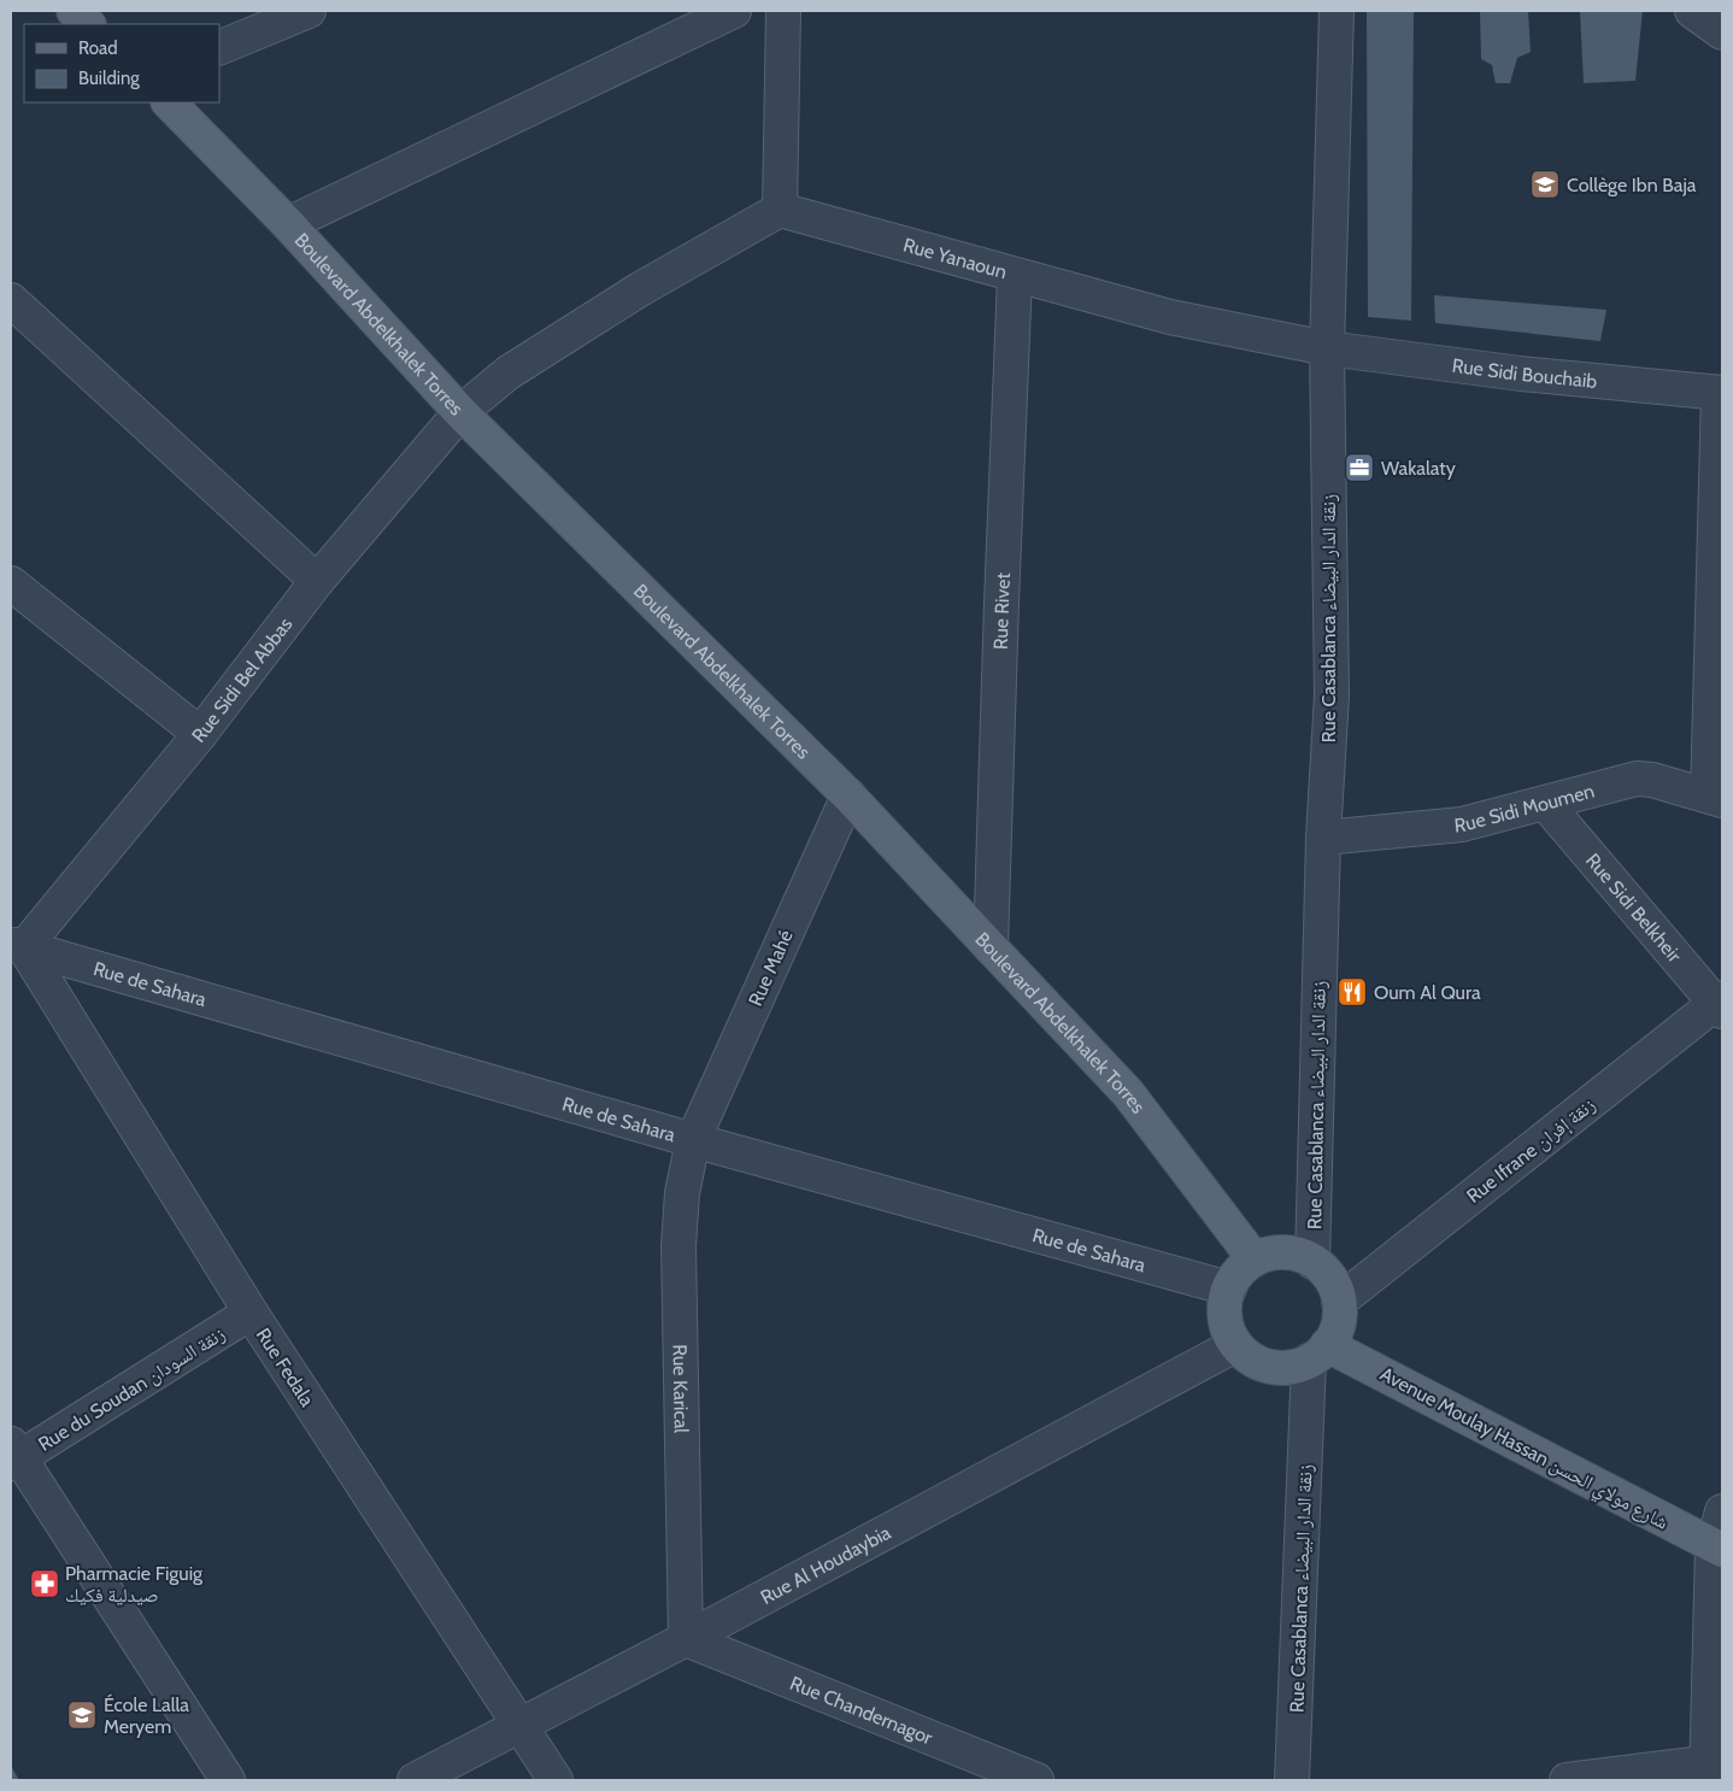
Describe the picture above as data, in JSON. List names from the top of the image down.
{
  "streets": {
    "main road": ["Boulevard Abdelkhalek Torres", "Avenue Moulay Hassan شارع مولاي الحسن"],
    "street": [
      "Rue Yanaoun",
      "Rue Sidi Bouchaib",
      "Rue Rivet",
      "Rue Casablanca زنقة الدار البيضاء",
      "Rue Sidi Bel Abbas",
      "Rue Sidi Moumen",
      "Rue Sidi Belkheir",
      "Rue Mahé",
      "Rue de Sahara",
      "Rue Ifrane زنقة إفران",
      "Rue Fedala",
      "Rue du Soudan زنقة السودان",
      "Rue Karical",
      "Rue Al Houdaybia",
      "Rue Chandernagor"
    ]
  },
  "crossings": [
    ["Rue Yanaoun", "Rue Sidi Bouchaib"],
    ["Rue Yanaoun", "Rue Rivet"],
    ["Rue Yanaoun", "Rue Casablanca زنقة الدار البيضاء"],
    ["Rue Yanaoun", "Rue Sidi Bel Abbas"],
    ["Boulevard Abdelkhalek Torres", "Rue Rivet"],
    ["Boulevard Abdelkhalek Torres", "Rue Casablanca زنقة الدار البيضاء"],
    ["Boulevard Abdelkhalek Torres", "Rue Sidi Bel Abbas"],
    ["Boulevard Abdelkhalek Torres", "Rue Mahé"],
    ["Boulevard Abdelkhalek Torres", "Rue de Sahara"],
    ["Boulevard Abdelkhalek Torres", "Rue Ifrane زنقة إفران"],
    ["Boulevard Abdelkhalek Torres", "Avenue Moulay Hassan شارع مولاي الحسن"],
    ["Boulevard Abdelkhalek Torres", "Rue Al Houdaybia"],
    ["Rue Sidi Bouchaib", "Rue Casablanca زنقة الدار البيضاء"],
    ["Rue Casablanca زنقة الدار البيضاء", "Rue Sidi Moumen"],
    ["Rue Casablanca زنقة الدار البيضاء", "Rue de Sahara"],
    ["Rue Casablanca زنقة الدار البيضاء", "Rue Ifrane زنقة إفران"],
    ["Rue Casablanca زنقة الدار البيضاء", "Avenue Moulay Hassan شارع مولاي الحسن"],
    ["Rue Casablanca زنقة الدار البيضاء", "Rue Al Houdaybia"],
    ["Rue Sidi Bel Abbas", "Rue de Sahara"],
    ["Rue Sidi Bel Abbas", "Rue Fedala"],
    ["Rue Sidi Moumen", "Rue Sidi Belkheir"],
    ["Rue Sidi Belkheir", "Rue Ifrane زنقة إفران"],
    ["Rue Mahé", "Rue de Sahara"],
    ["Rue Mahé", "Rue Karical"],
    ["Rue de Sahara", "Rue Ifrane زنقة إفران"],
    ["Rue de Sahara", "Rue Fedala"],
    ["Rue de Sahara", "Rue Karical"],
    ["Rue de Sahara", "Avenue Moulay Hassan شارع مولاي الحسن"],
    ["Rue de Sahara", "Rue Al Houdaybia"],
    ["Rue Ifrane زنقة إفران", "Avenue Moulay Hassan شارع مولاي الحسن"],
    ["Rue Ifrane زنقة إفران", "Rue Al Houdaybia"],
    ["Rue Fedala", "Rue du Soudan زنقة السودان"],
    ["Rue Fedala", "Rue Al Houdaybia"],
    ["Rue Karical", "Rue Al Houdaybia"],
    ["Rue Karical", "Rue Chandernagor"],
    ["Avenue Moulay Hassan شارع مولاي الحسن", "Rue Al Houdaybia"],
    ["Rue Al Houdaybia", "Rue Chandernagor"]
  ],
  "places": {
    "school or university": ["Collège Ibn Baja", "École Lalla Meryem"],
    "office": ["Wakalaty"],
    "restaurant": ["Oum Al Qura"],
    "pharmacy": ["Pharmacie Figuig صيدلية فكيك"]
  },
  "legend": ["Road", "Building"]
}
